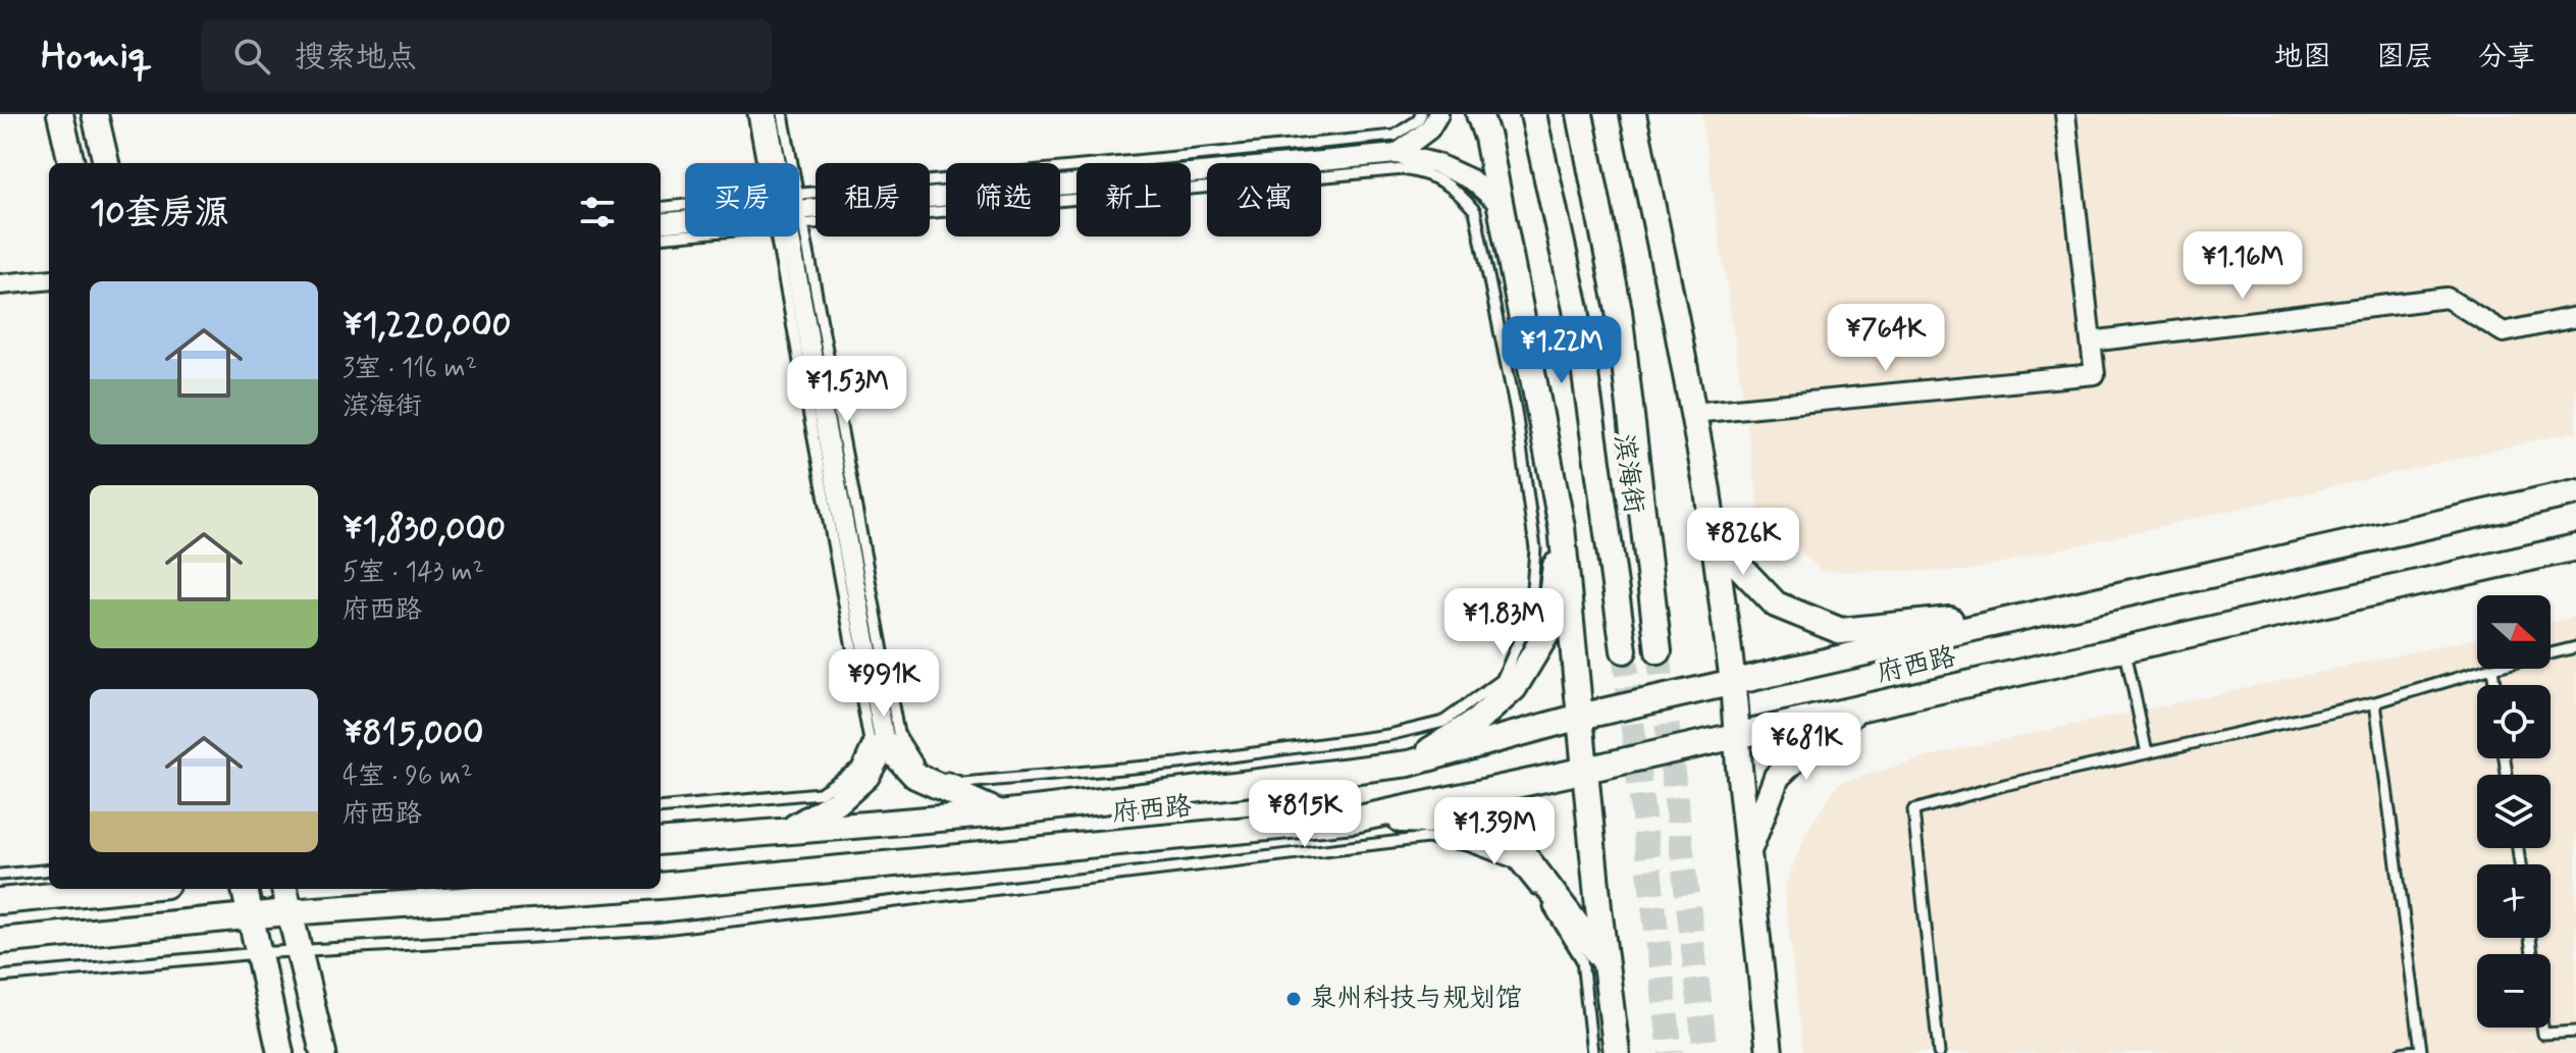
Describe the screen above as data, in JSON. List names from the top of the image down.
{
  "streets": {
    "street": ["滨海街", "府西路"]
  },
  "places": ["泉州科技与规划馆"],
  "north": "right",
  "page": {
    "header": "Homiq",
    "search": "搜索地点",
    "nav": ["地图", "图层", "分享"],
    "chip": [
      "买房",
      "租房",
      "筛选",
      "新上",
      "公寓"
    ],
    "heading": "10套房源",
    "price": [
      "¥1.16M",
      "¥764K",
      "¥1.22M",
      "¥1.53M",
      "¥826K",
      "¥1.83M",
      "¥991K",
      "¥681K",
      "¥815K",
      "¥1.39M"
    ],
    "list": [
      {
        "name": "¥1,220,000",
        "note": "3室 · 116 m² · 滨海街"
      },
      {
        "name": "¥1,830,000",
        "note": "5室 · 143 m² · 府西路"
      },
      {
        "name": "¥815,000",
        "note": "4室 · 96 m² · 府西路"
      }
    ],
    "map_buttons": ["+", "−"]
  }
}
